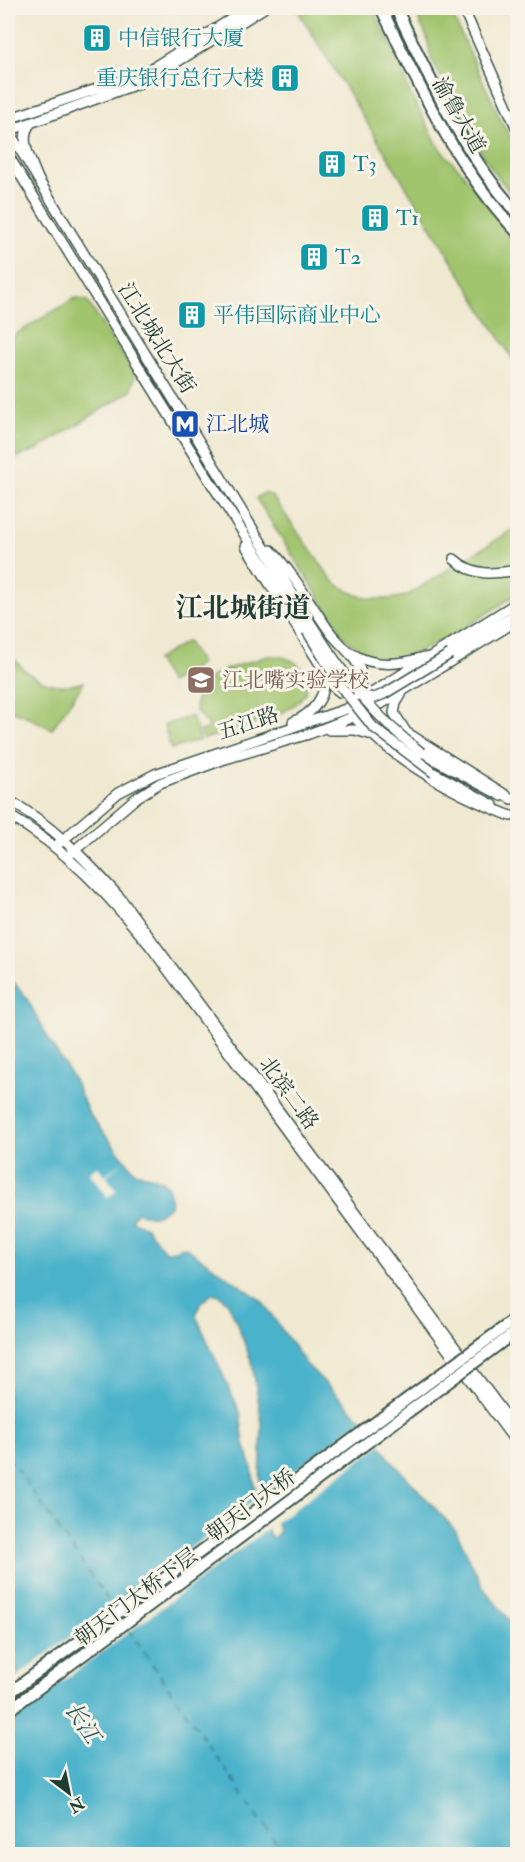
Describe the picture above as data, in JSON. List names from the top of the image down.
{
  "streets": {
    "highway": ["渝鲁大道", "朝天门大桥"],
    "main road": [
      "江北城北大街",
      "五江路",
      "北滨二路",
      "朝天门大桥下层"
    ]
  },
  "crossings": [
    ["五江路", "北滨二路"],
    ["朝天门大桥", "朝天门大桥下层"]
  ],
  "districts": ["江北城街道"],
  "water": ["长江"],
  "places": {
    "building": [
      "中信银行大厦",
      "重庆银行总行大楼",
      "T3",
      "T1",
      "T2",
      "平伟国际商业中心"
    ],
    "metro station": ["江北城"],
    "school or university": ["江北嘴实验学校"]
  },
  "north": "bottom right"
}
